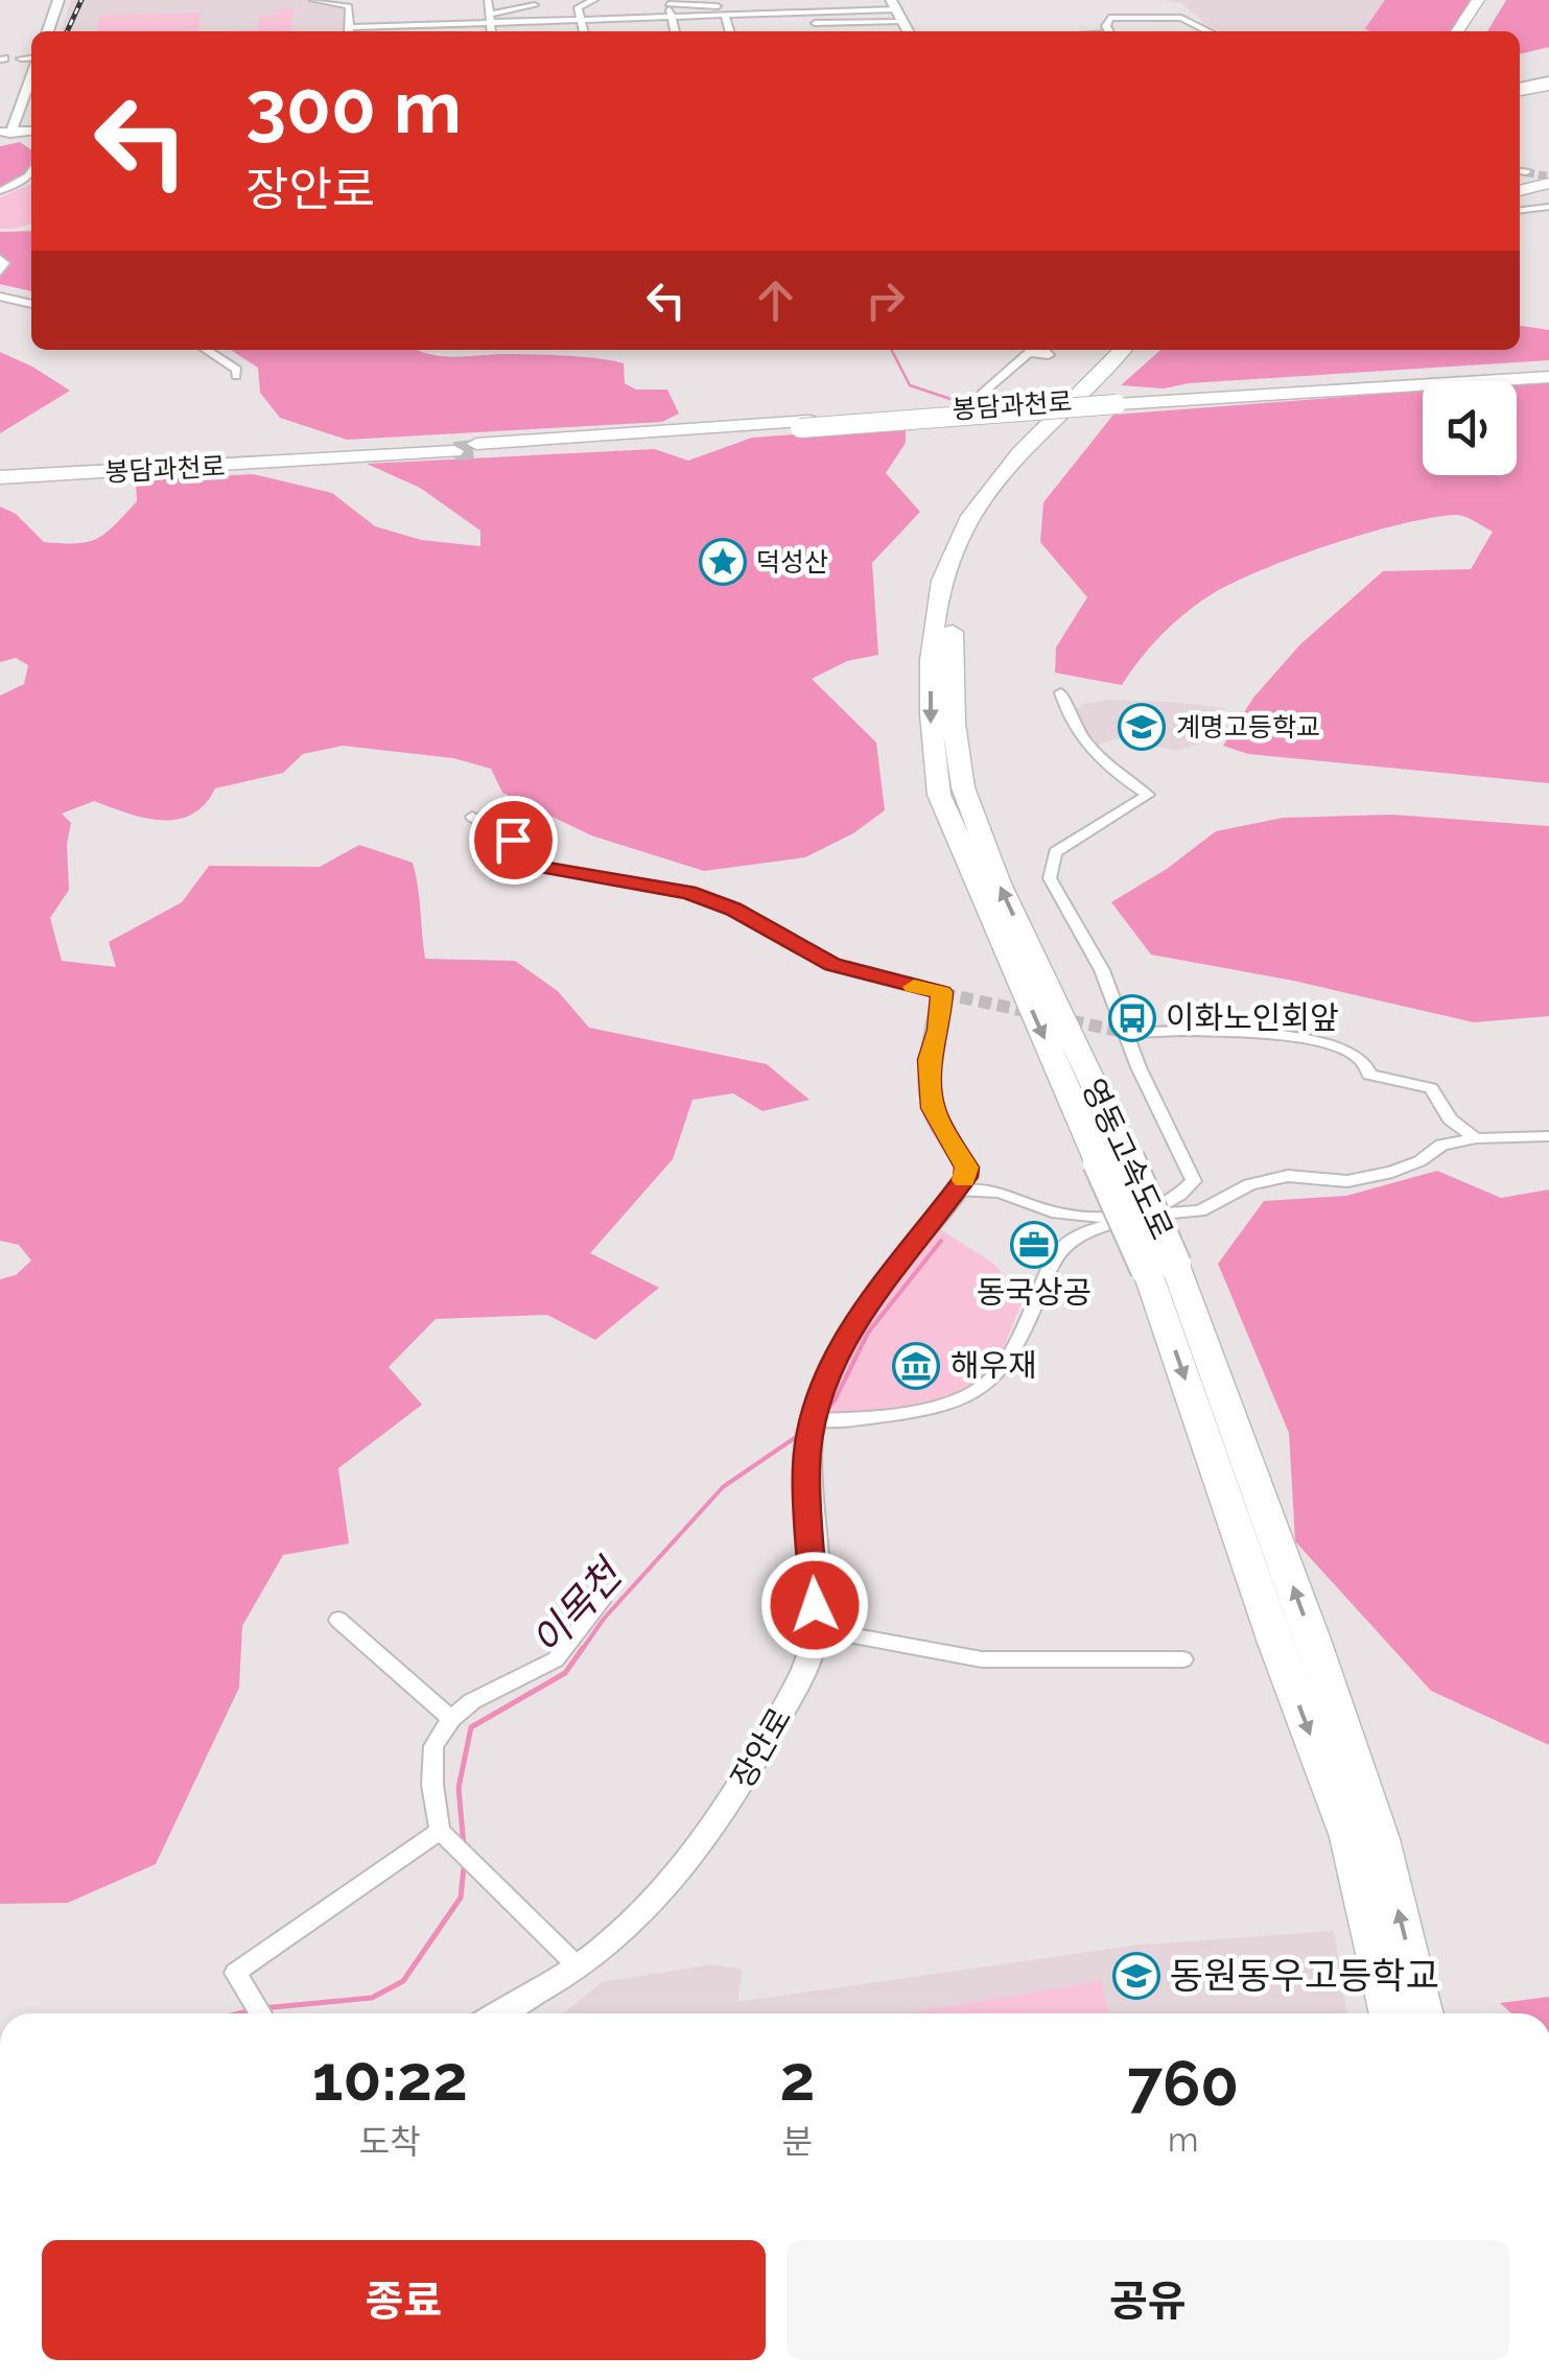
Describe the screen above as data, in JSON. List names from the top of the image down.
{
  "streets": {
    "highway": ["봉담과천로", "영동고속도로"],
    "street": ["장안로"]
  },
  "water": ["이목천"],
  "places": {
    "place": ["덕성산"],
    "school or university": ["계명고등학교", "동원동우고등학교"],
    "bus stop": ["이화노인회앞"],
    "office": ["동국상공"],
    "museum": ["해우재"]
  },
  "page": {
    "turn": ["300 m", "장안로"],
    "eta": [
      "10:22",
      "도착",
      "2",
      "분",
      "760",
      "m"
    ],
    "buttons": ["종료", "공유"]
  }
}
